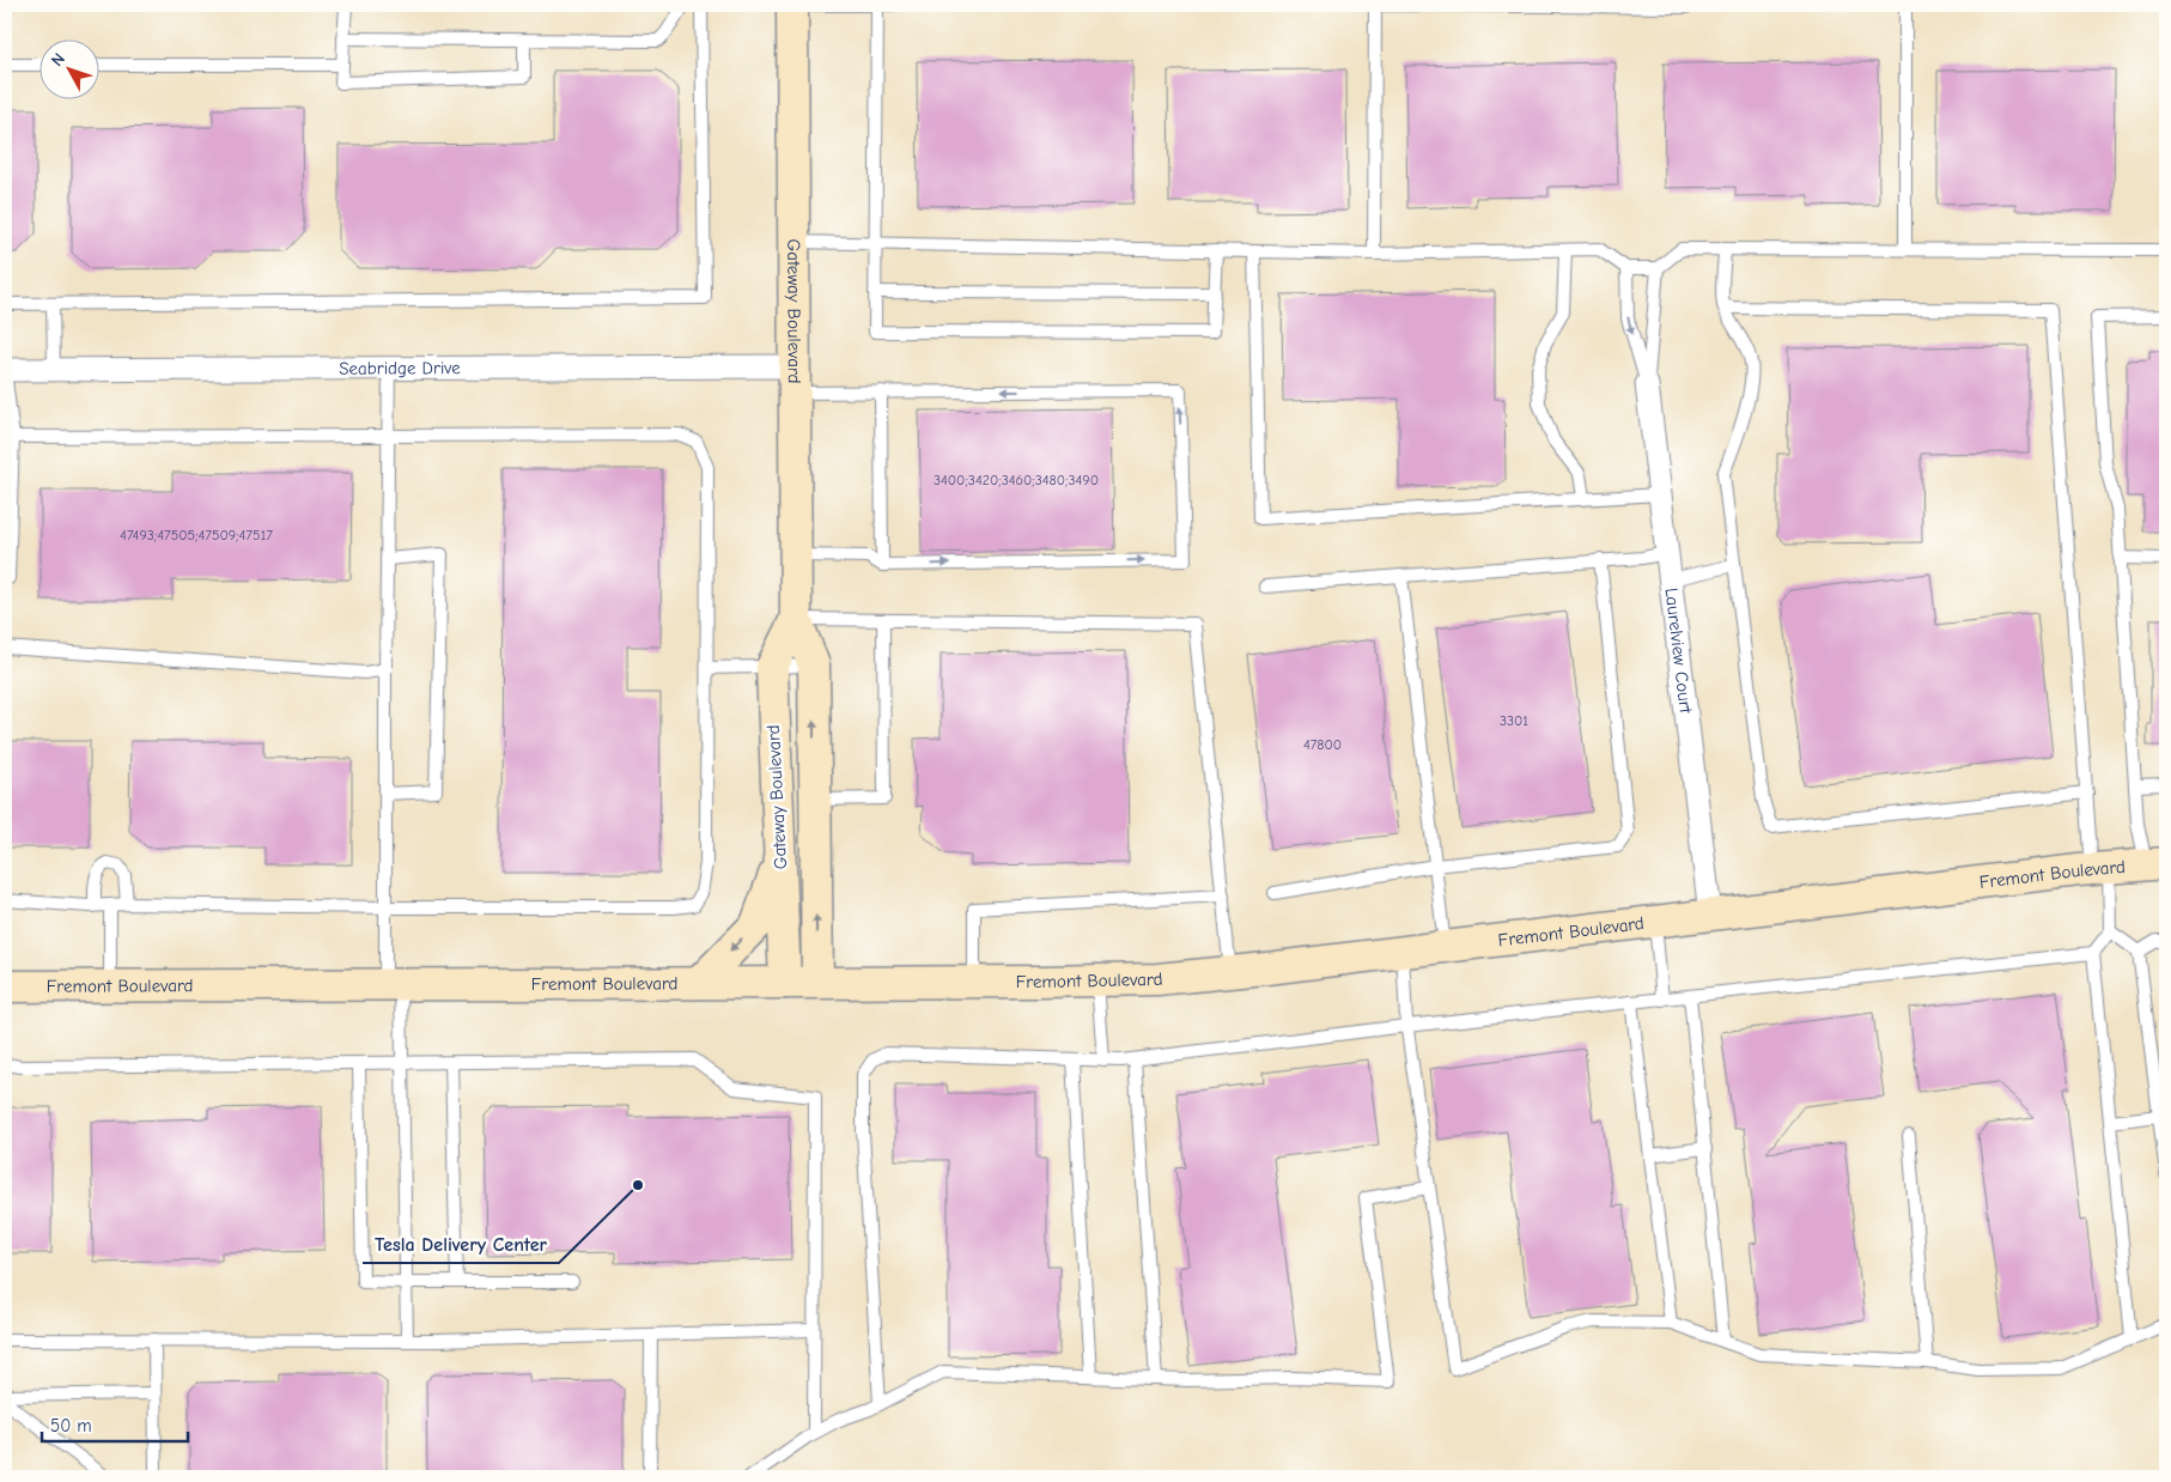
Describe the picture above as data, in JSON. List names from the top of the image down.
{
  "streets": {
    "main road": ["Gateway Boulevard", "Fremont Boulevard"],
    "street": ["Seabridge Drive", "Laurelview Court"]
  },
  "crossings": [
    ["Gateway Boulevard", "Seabridge Drive"],
    ["Gateway Boulevard", "Fremont Boulevard"],
    ["Laurelview Court", "Fremont Boulevard"]
  ],
  "places": ["Tesla Delivery Center"],
  "house_numbers": [
    "3400;3420;3460;3480;3490",
    "47493;47505;47509;47517",
    "3301",
    "47800"
  ],
  "scale_bar": "50 m",
  "north": "top left"
}
